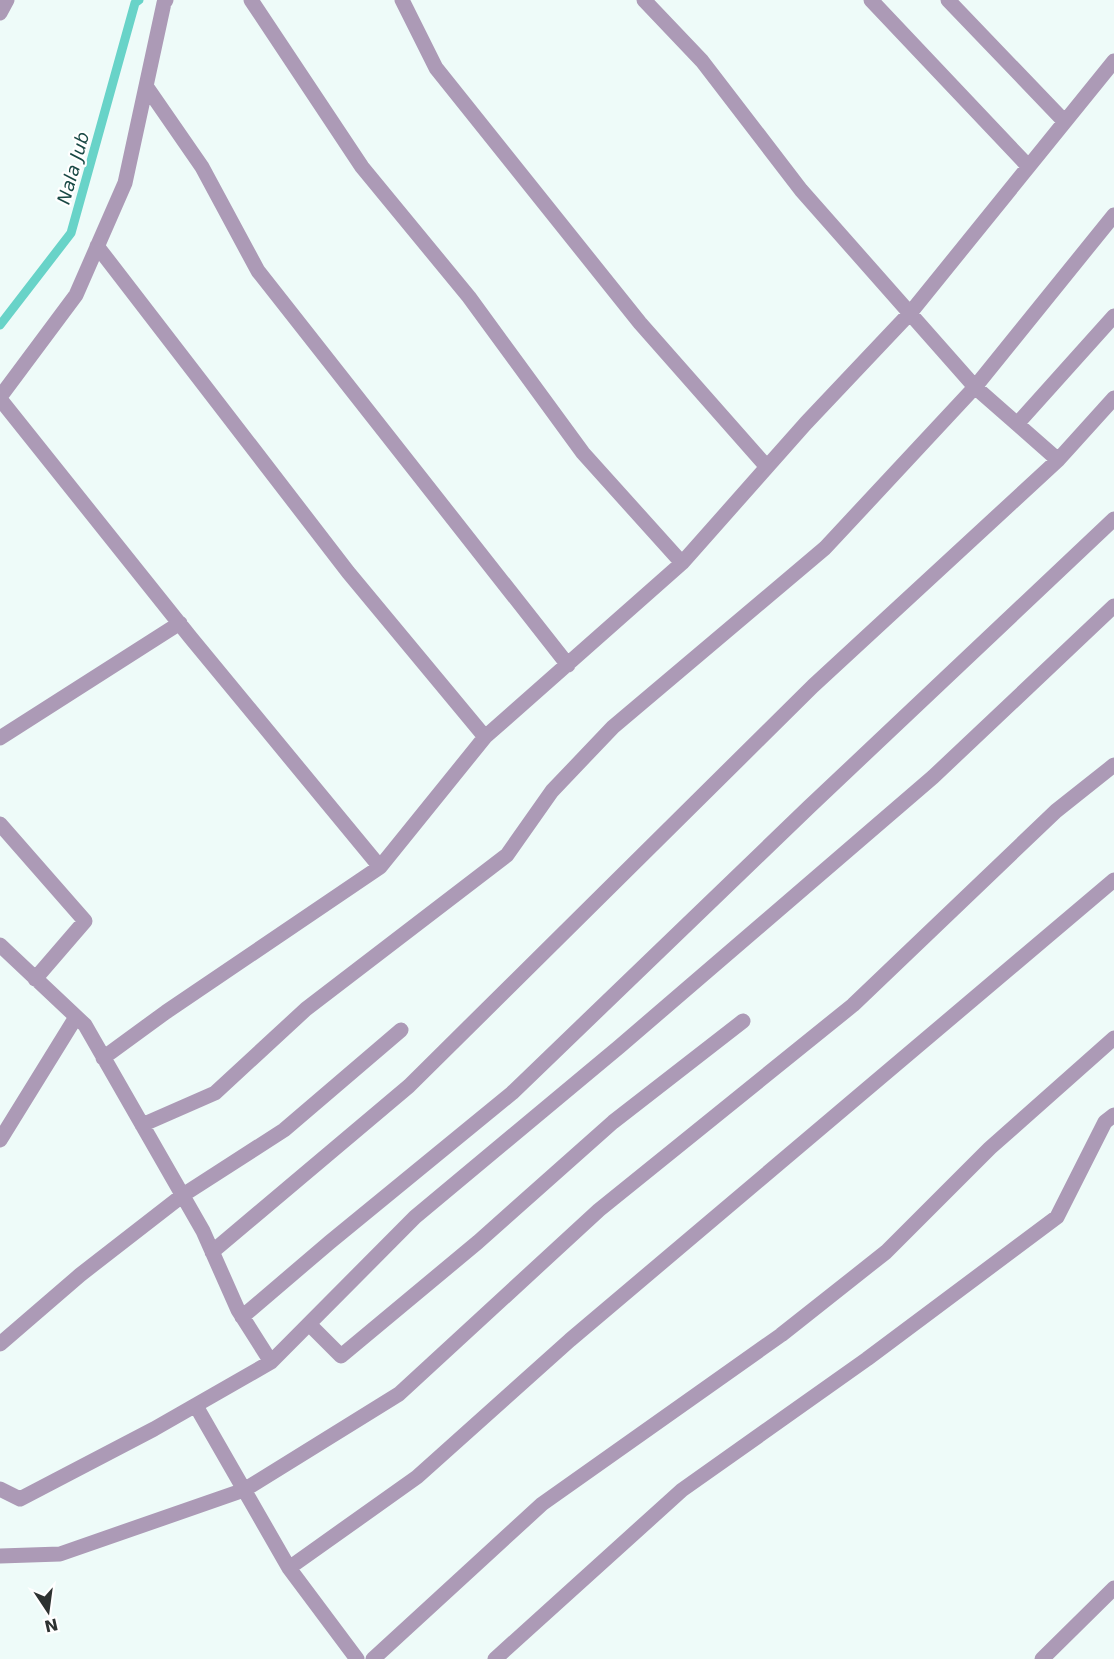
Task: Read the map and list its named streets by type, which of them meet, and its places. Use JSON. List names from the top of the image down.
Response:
{
  "water": ["Nala Jub"],
  "north": "bottom"
}
